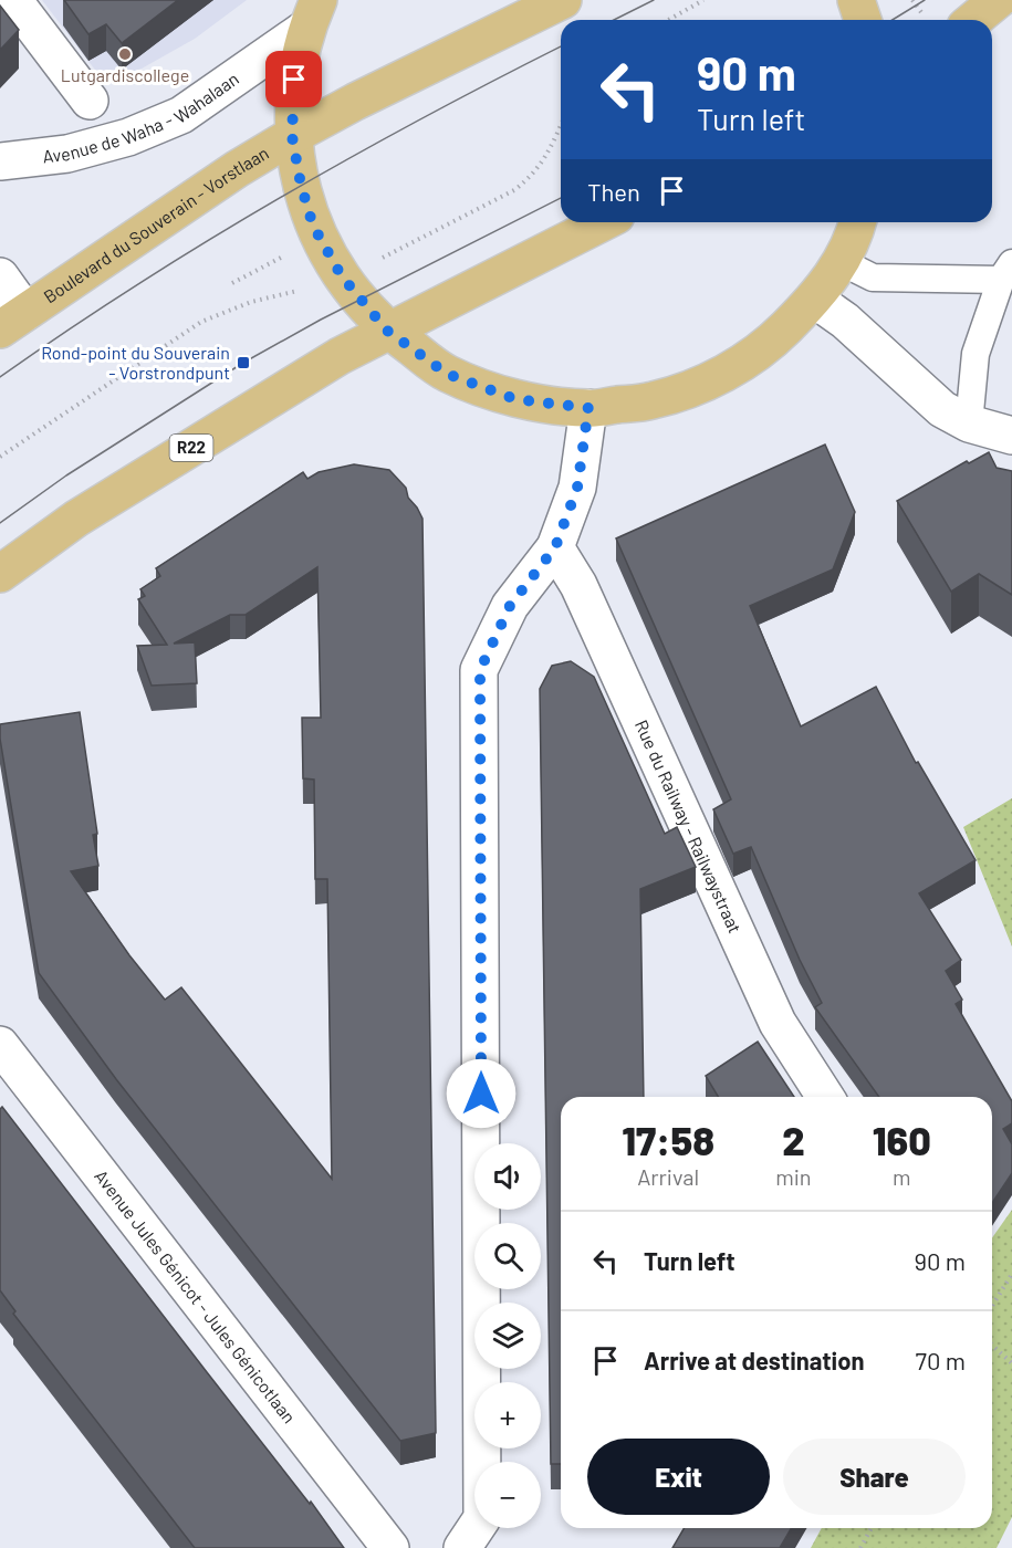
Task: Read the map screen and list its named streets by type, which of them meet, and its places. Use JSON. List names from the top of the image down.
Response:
{
  "streets": {
    "main road": ["Boulevard du Souverain - Vorstlaan", "R22"],
    "street": ["Avenue de Waha - Wahalaan", "Rue du Railway - Railwaystraat", "Avenue Jules Génicot - Jules Génicotlaan"]
  },
  "places": {
    "other": ["Lutgardiscollege"],
    "transit": ["Rond-point du Souverain - Vorstrondpunt"]
  },
  "page": {
    "turn": ["90 m", "Turn left"],
    "then": "Then",
    "eta": [
      "17:58",
      "Arrival",
      "2",
      "min",
      "160",
      "m"
    ],
    "map_buttons": ["+", "−"],
    "list": [
      {
        "name": "Turn left",
        "value": "90 m"
      },
      {
        "name": "Arrive at destination",
        "value": "70 m"
      }
    ],
    "buttons": ["Exit", "Share"]
  }
}
